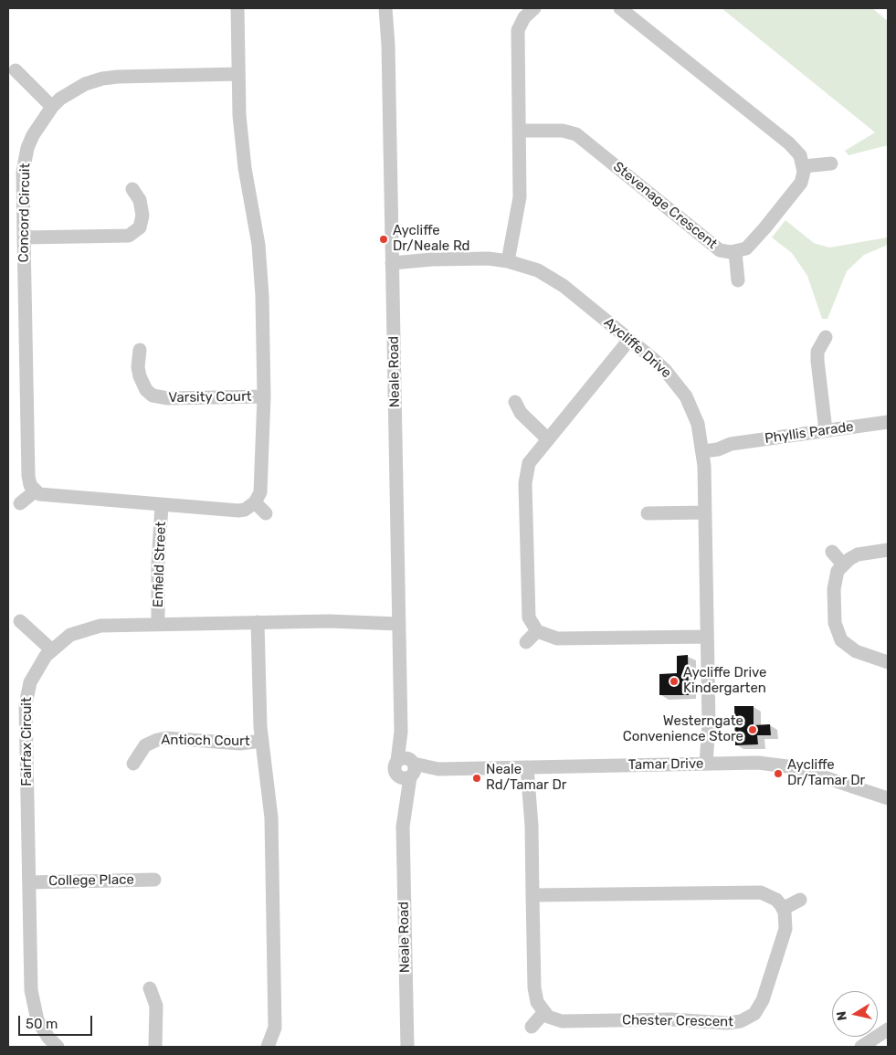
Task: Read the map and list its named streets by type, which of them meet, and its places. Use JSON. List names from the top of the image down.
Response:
{
  "streets": {
    "street": [
      "Stevenage Crescent",
      "Concord Circuit",
      "Aycliffe Drive",
      "Neale Road",
      "Varsity Court",
      "Phyllis Parade",
      "Enfield Street",
      "Antioch Court",
      "Fairfax Circuit",
      "Tamar Drive",
      "College Place",
      "Chester Crescent"
    ]
  },
  "crossings": [
    ["Aycliffe Drive", "Neale Road"],
    ["Aycliffe Drive", "Phyllis Parade"],
    ["Aycliffe Drive", "Tamar Drive"],
    ["Neale Road", "Fairfax Circuit"],
    ["Neale Road", "Tamar Drive"],
    ["Enfield Street", "Fairfax Circuit"],
    ["Fairfax Circuit", "College Place"]
  ],
  "places": [
    "Aycliffe Dr/Neale Rd",
    "Aycliffe Drive Kindergarten",
    "Westerngate Convenience Store",
    "Aycliffe Dr/Tamar Dr",
    "Neale Rd/Tamar Dr"
  ],
  "scale_bar": "50 m",
  "north": "left"
}
